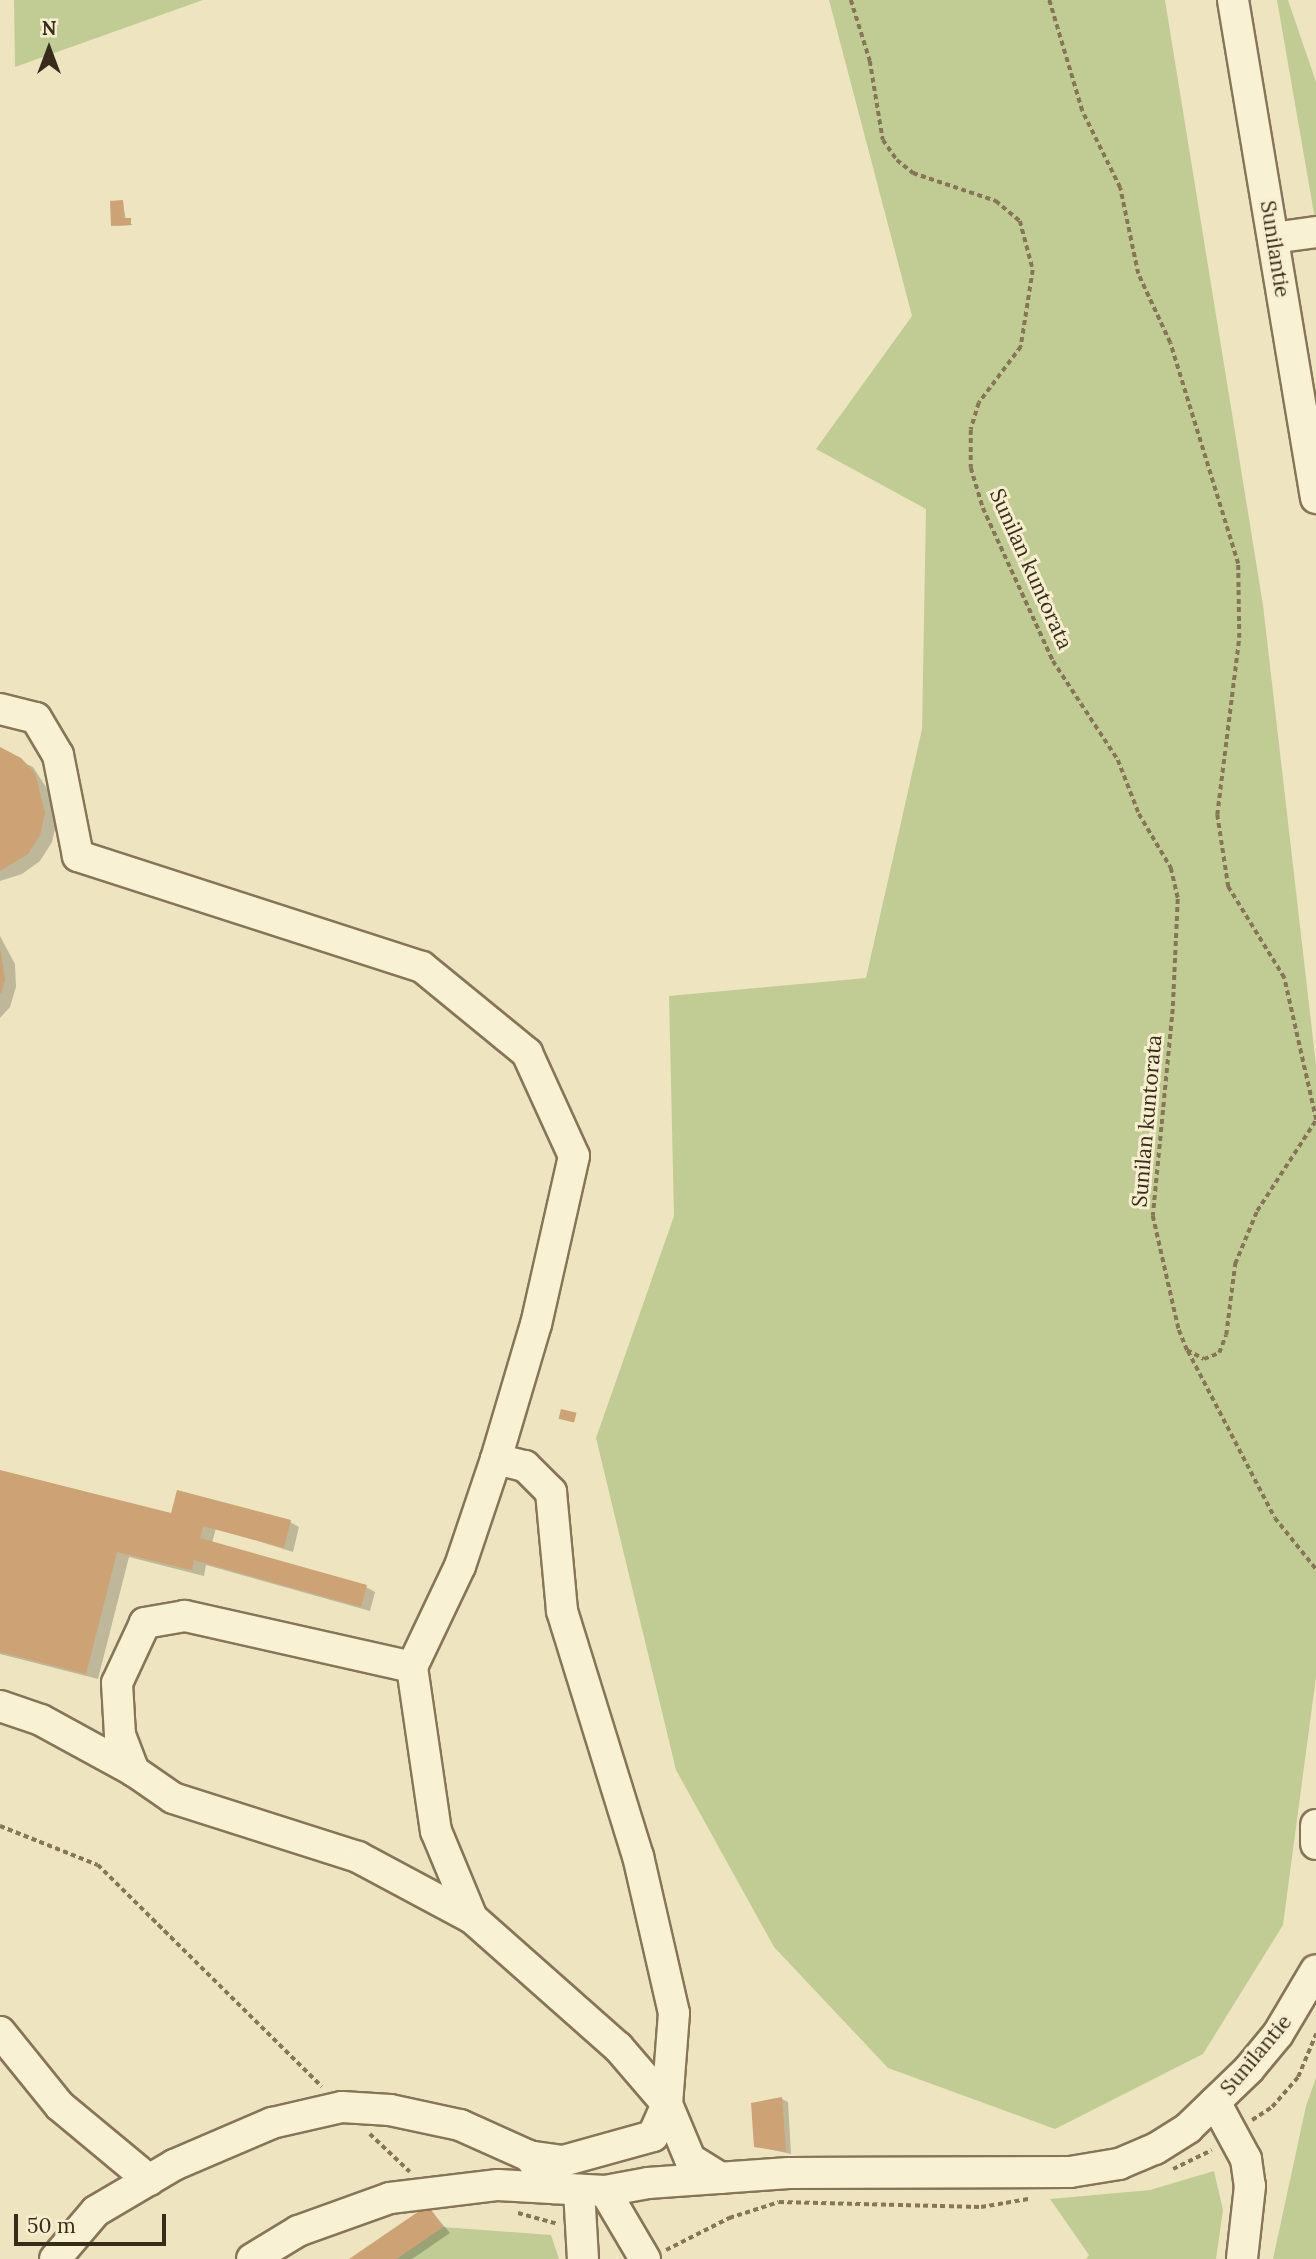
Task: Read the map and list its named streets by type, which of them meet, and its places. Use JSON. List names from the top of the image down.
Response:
{
  "streets": {
    "street": ["Sunilantie"],
    "path": ["Sunilan kuntorata"]
  },
  "scale_bar": "50 m",
  "north": "top"
}
